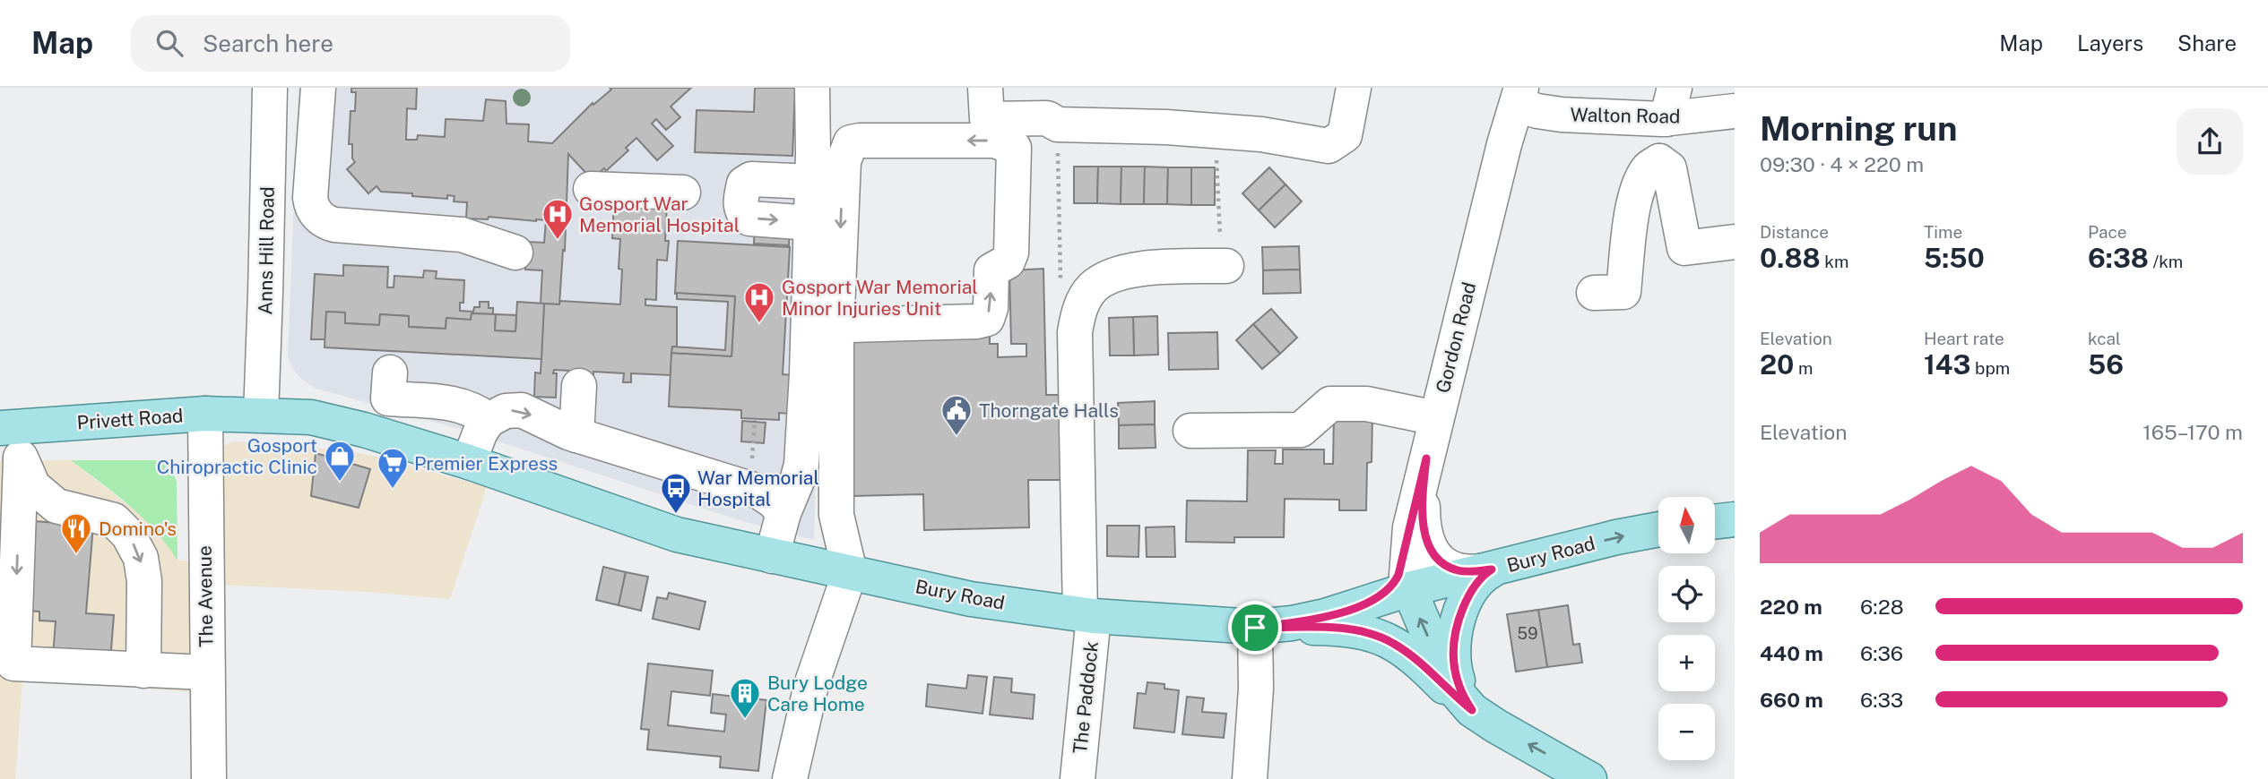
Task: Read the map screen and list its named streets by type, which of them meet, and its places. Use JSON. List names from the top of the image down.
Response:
{
  "streets": {
    "main road": ["Privett Road", "Bury Road"],
    "street": [
      "Walton Road",
      "Anns Hill Road",
      "Gordon Road",
      "The Avenue",
      "The Paddock"
    ]
  },
  "crossings": [
    ["Walton Road", "Gordon Road"],
    ["Anns Hill Road", "Privett Road"],
    ["Anns Hill Road", "Bury Road"],
    ["Gordon Road", "Bury Road"],
    ["Privett Road", "Bury Road"],
    ["Privett Road", "The Avenue"],
    ["Bury Road", "The Paddock"]
  ],
  "places": {
    "hospital": ["Gosport War Memorial Hospital", "Gosport War Memorial Minor Injuries Unit"],
    "public building": ["Thorngate Halls"],
    "shop": ["Gosport Chiropractic Clinic"],
    "supermarket": ["Premier Express"],
    "bus stop": ["War Memorial Hospital"],
    "restaurant": ["Domino's"],
    "building": ["Bury Lodge Care Home"]
  },
  "house_numbers": ["59"],
  "north": "top",
  "page": {
    "header": "Map",
    "search": "Search here",
    "nav": ["Map", "Layers", "Share"],
    "heading": ["Morning run", "09:30 · 4 × 220 m"],
    "stats": [
      ["Distance", "0.88 km"],
      ["Time", "5:50"],
      ["Pace", "6:38 /km"],
      ["Elevation", "20 m"],
      ["Heart rate", "143 bpm"],
      ["kcal", "56"]
    ],
    "chart": ["Elevation", "165–170 m"],
    "map_buttons": ["+", "−"],
    "list": [
      {
        "name": "220 m",
        "note": "6:28"
      },
      {
        "name": "440 m",
        "note": "6:36"
      },
      {
        "name": "660 m",
        "note": "6:33"
      }
    ]
  }
}
